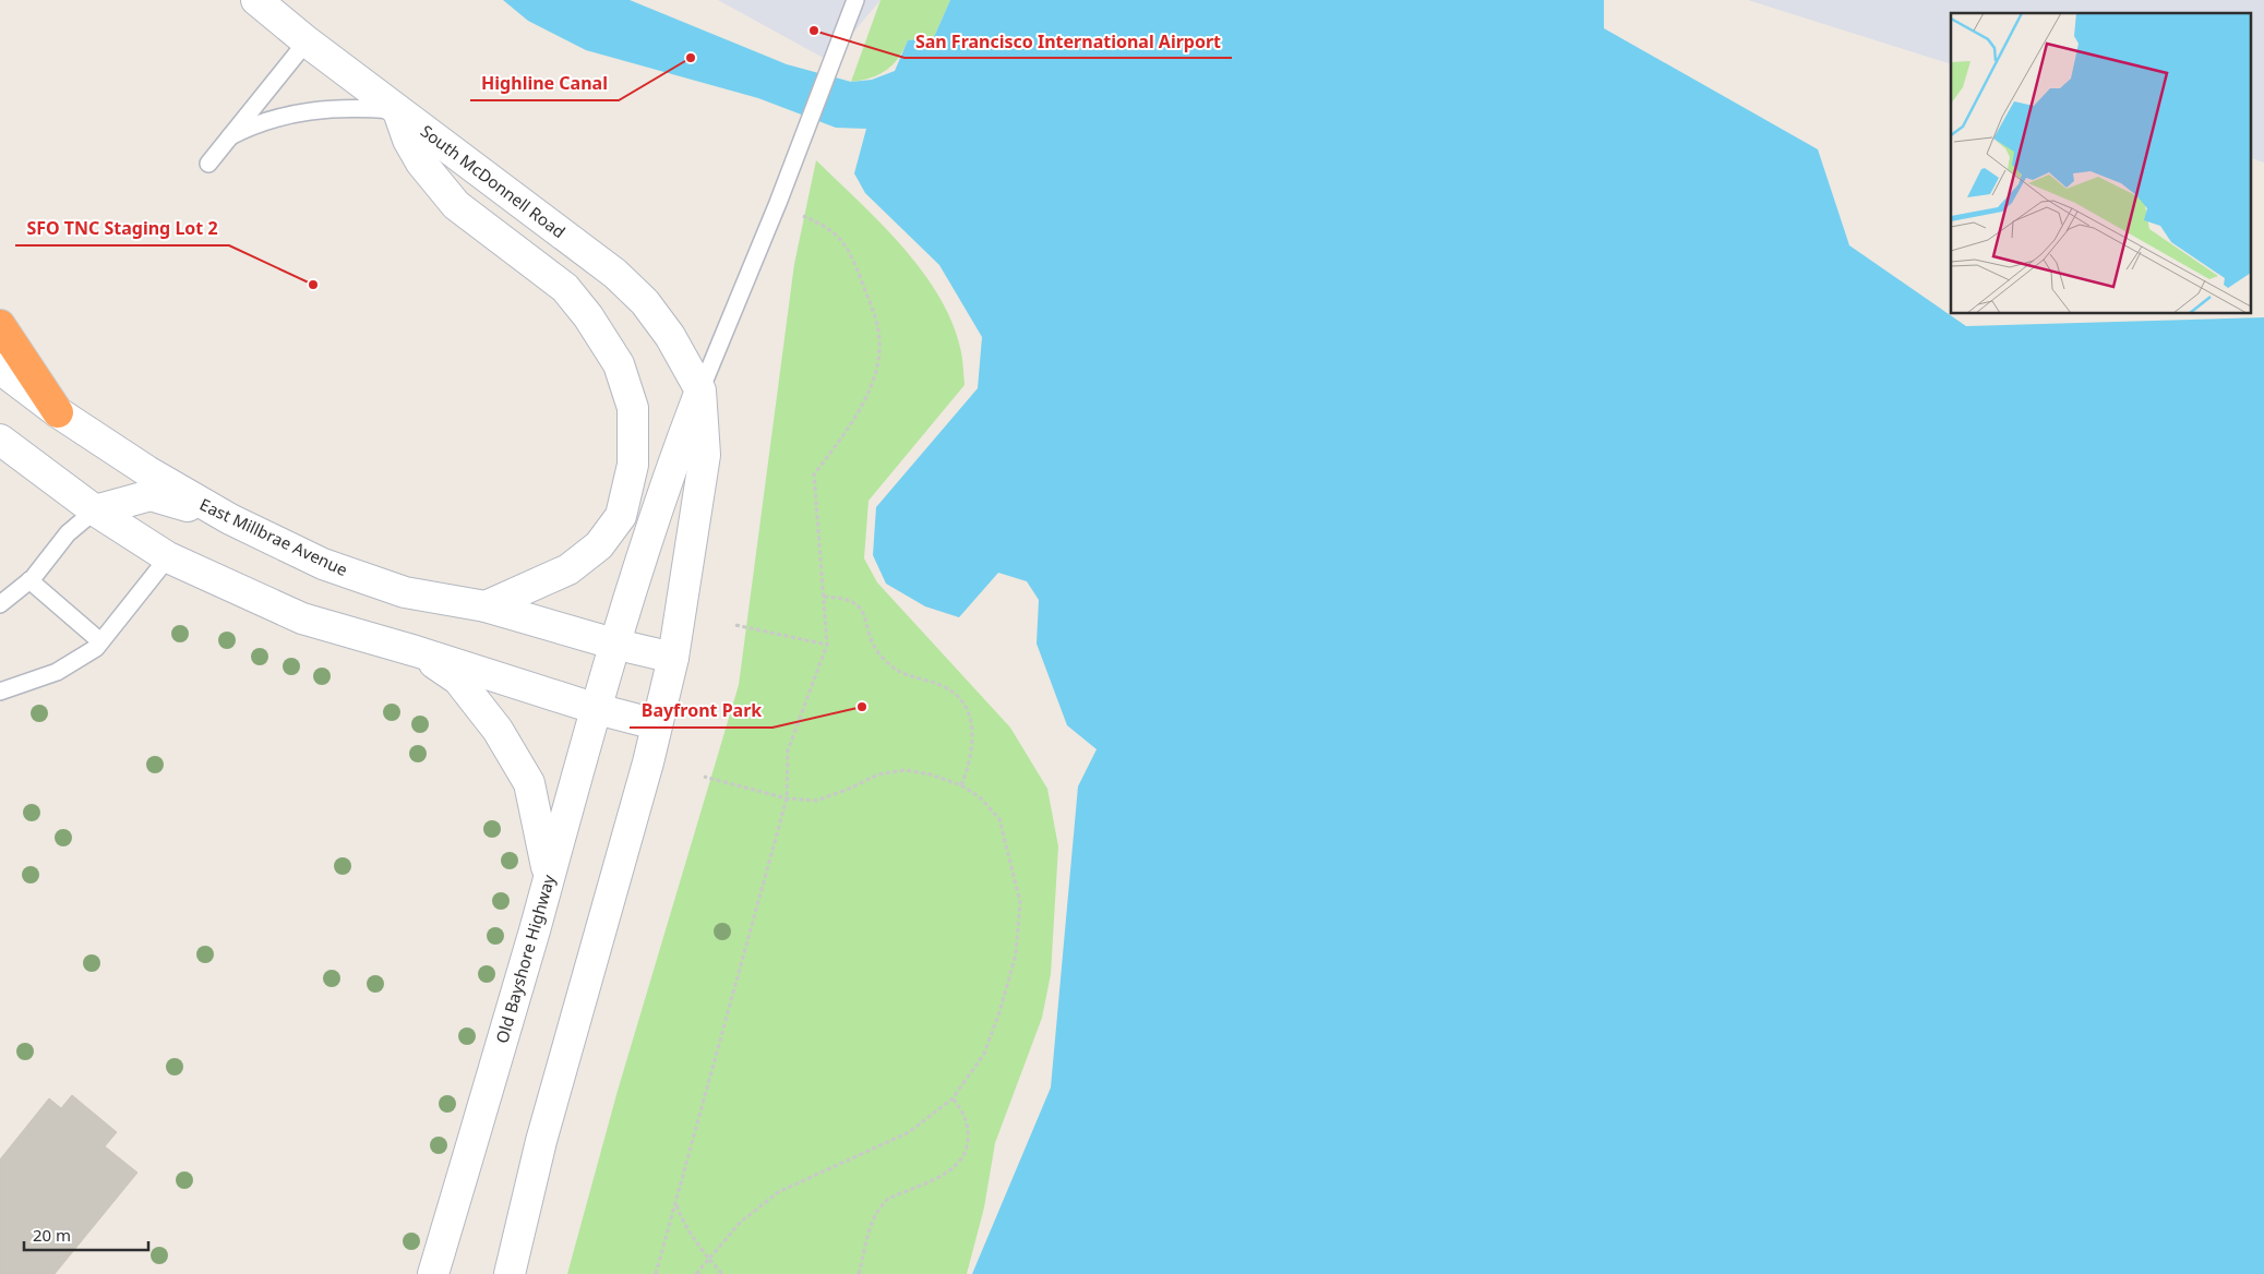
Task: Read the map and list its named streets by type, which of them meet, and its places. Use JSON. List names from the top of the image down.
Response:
{
  "streets": {
    "main road": ["South McDonnell Road", "East Millbrae Avenue", "Old Bayshore Highway"]
  },
  "crossings": [
    ["South McDonnell Road", "East Millbrae Avenue"],
    ["East Millbrae Avenue", "Old Bayshore Highway"]
  ],
  "places": [
    "San Francisco International Airport",
    "Highline Canal",
    "SFO TNC Staging Lot 2",
    "Bayfront Park"
  ],
  "scale_bar": "20 m"
}
